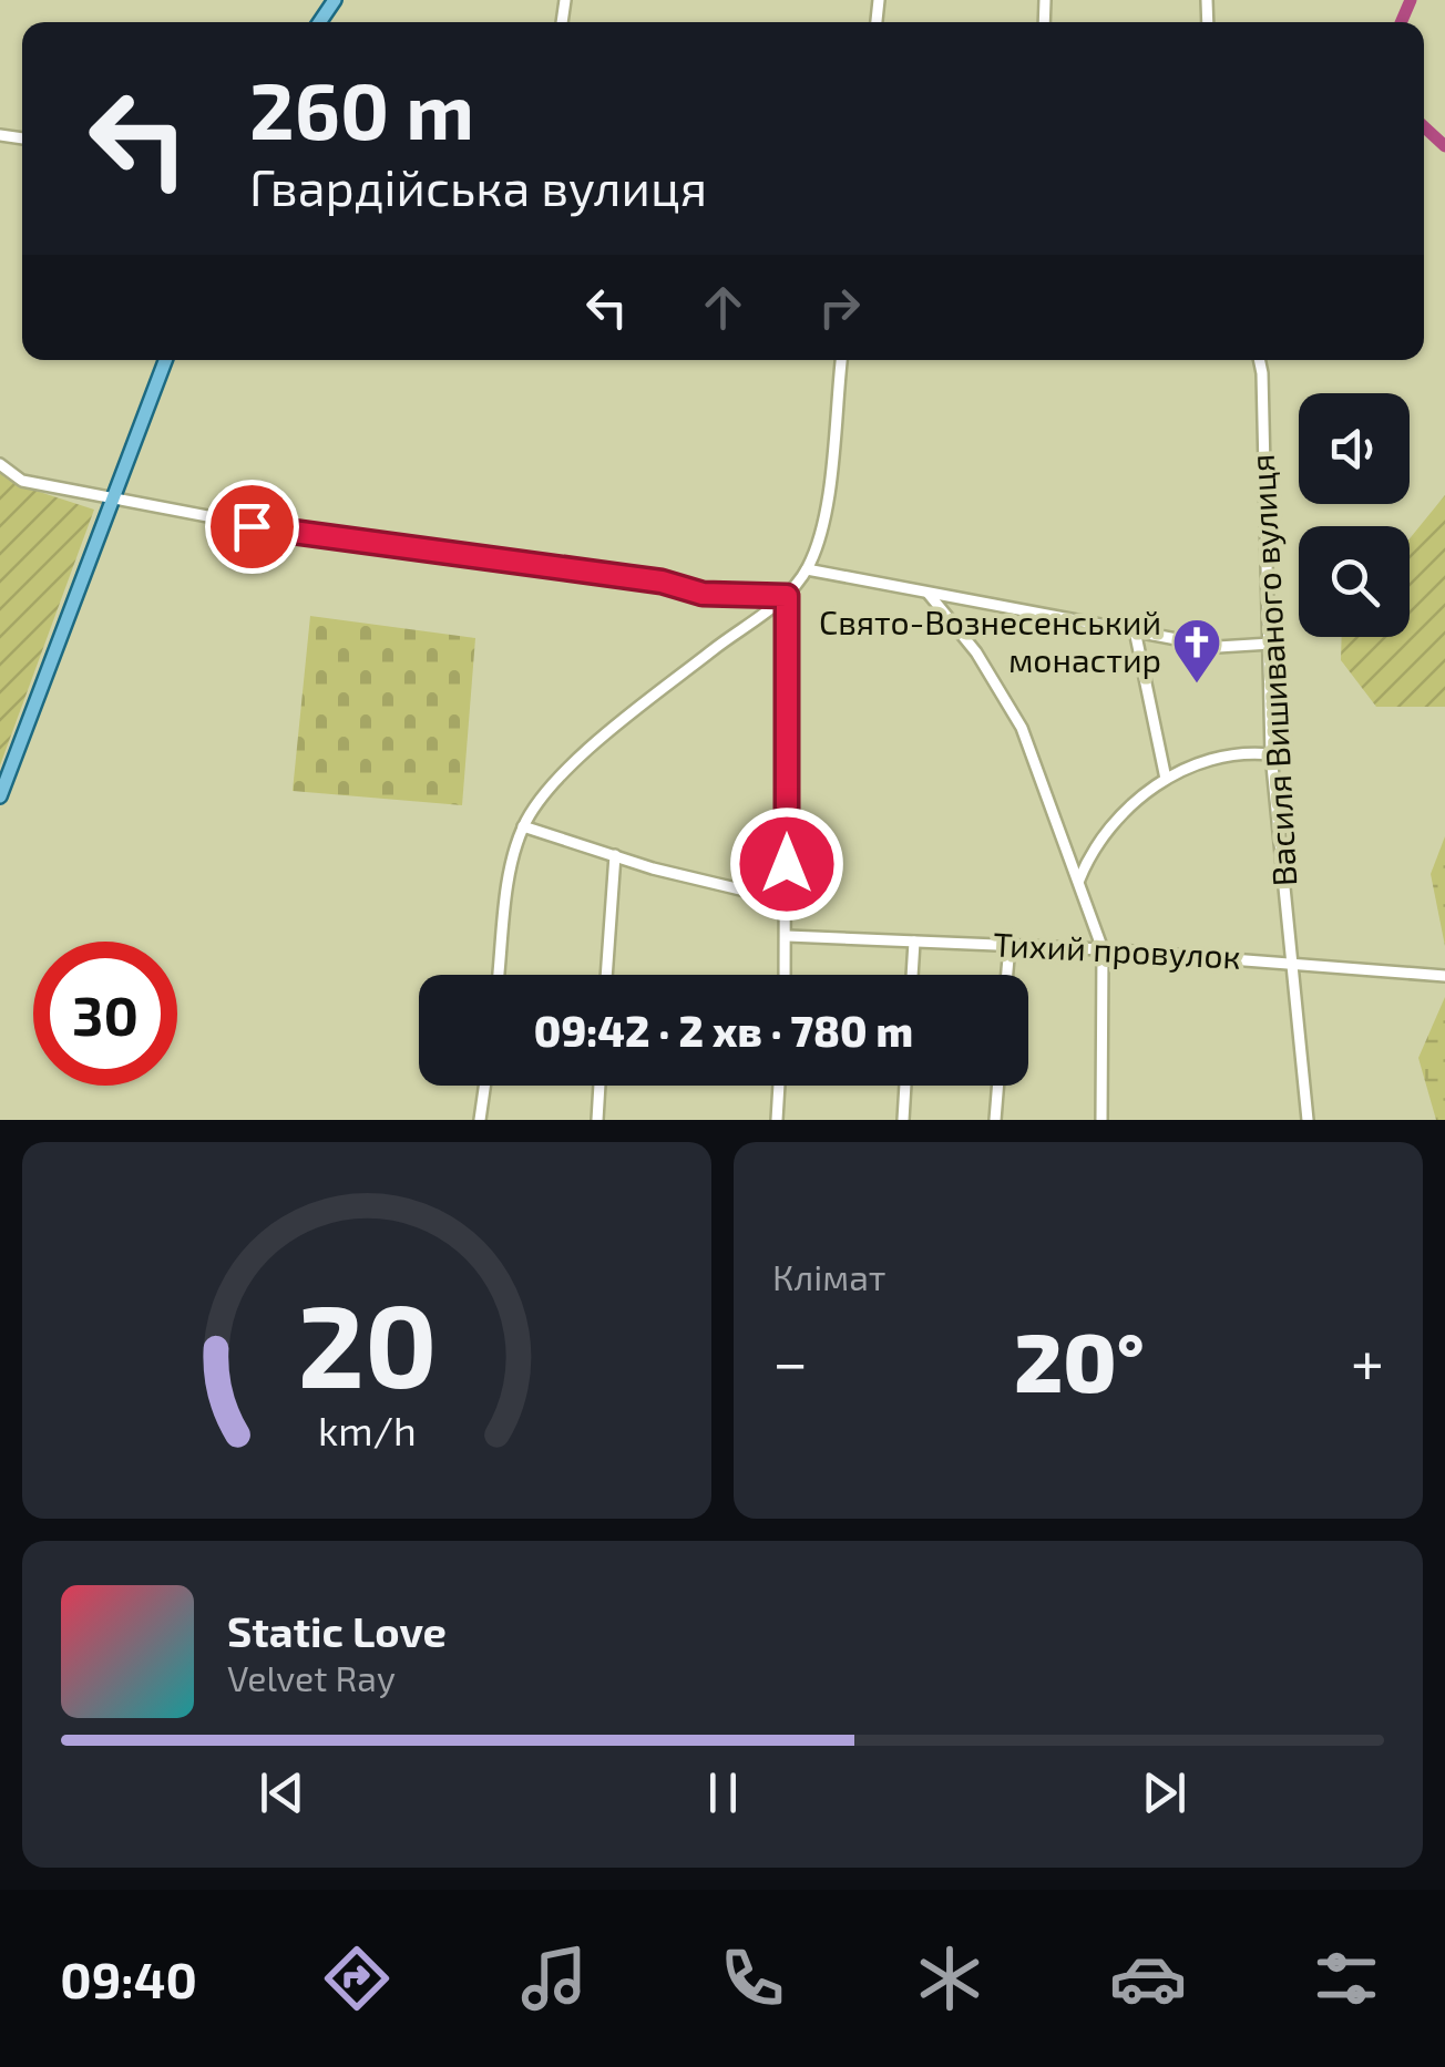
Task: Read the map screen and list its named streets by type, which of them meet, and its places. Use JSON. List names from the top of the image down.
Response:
{
  "streets": {
    "street": ["Василя Вишиваного вулиця", "Тихий провулок"]
  },
  "crossings": [
    ["Василя Вишиваного вулиця", "Тихий провулок"]
  ],
  "places": {
    "church": ["Cвято-Вознесенський монастир"]
  },
  "page": {
    "turn": ["260 m", "Гвардійська вулиця"],
    "limit": "30",
    "trip": "09:42 · 2 хв · 780 m",
    "tile": "Клімат",
    "heat": ["−", "20°", "+"],
    "song": ["Static Love", "Velvet Ray"],
    "tabs": "09:40",
    "gauge": ["20", "km/h"]
  }
}
